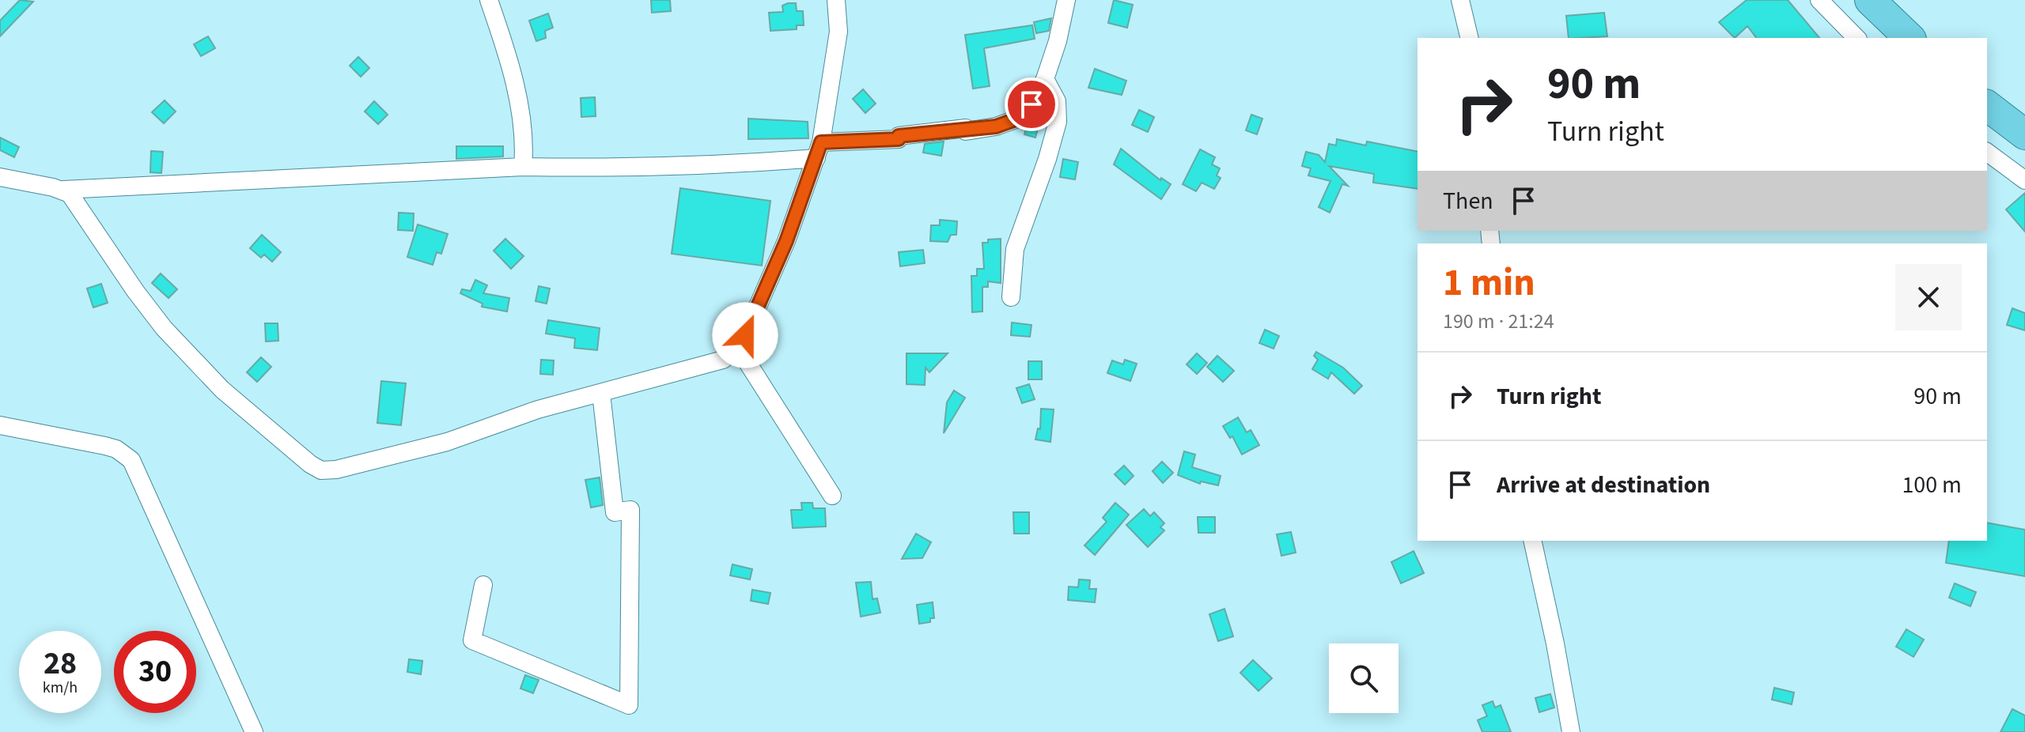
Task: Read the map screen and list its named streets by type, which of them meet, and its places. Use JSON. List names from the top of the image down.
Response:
{
  "page": {
    "turn": ["90 m", "Turn right"],
    "then": "Then",
    "heading": ["1 min", "190 m · 21:24"],
    "list": [
      {
        "name": "Turn right",
        "value": "90 m"
      },
      {
        "name": "Arrive at destination",
        "value": "100 m"
      }
    ],
    "speed": "28 km/h",
    "limit": "30"
  }
}
